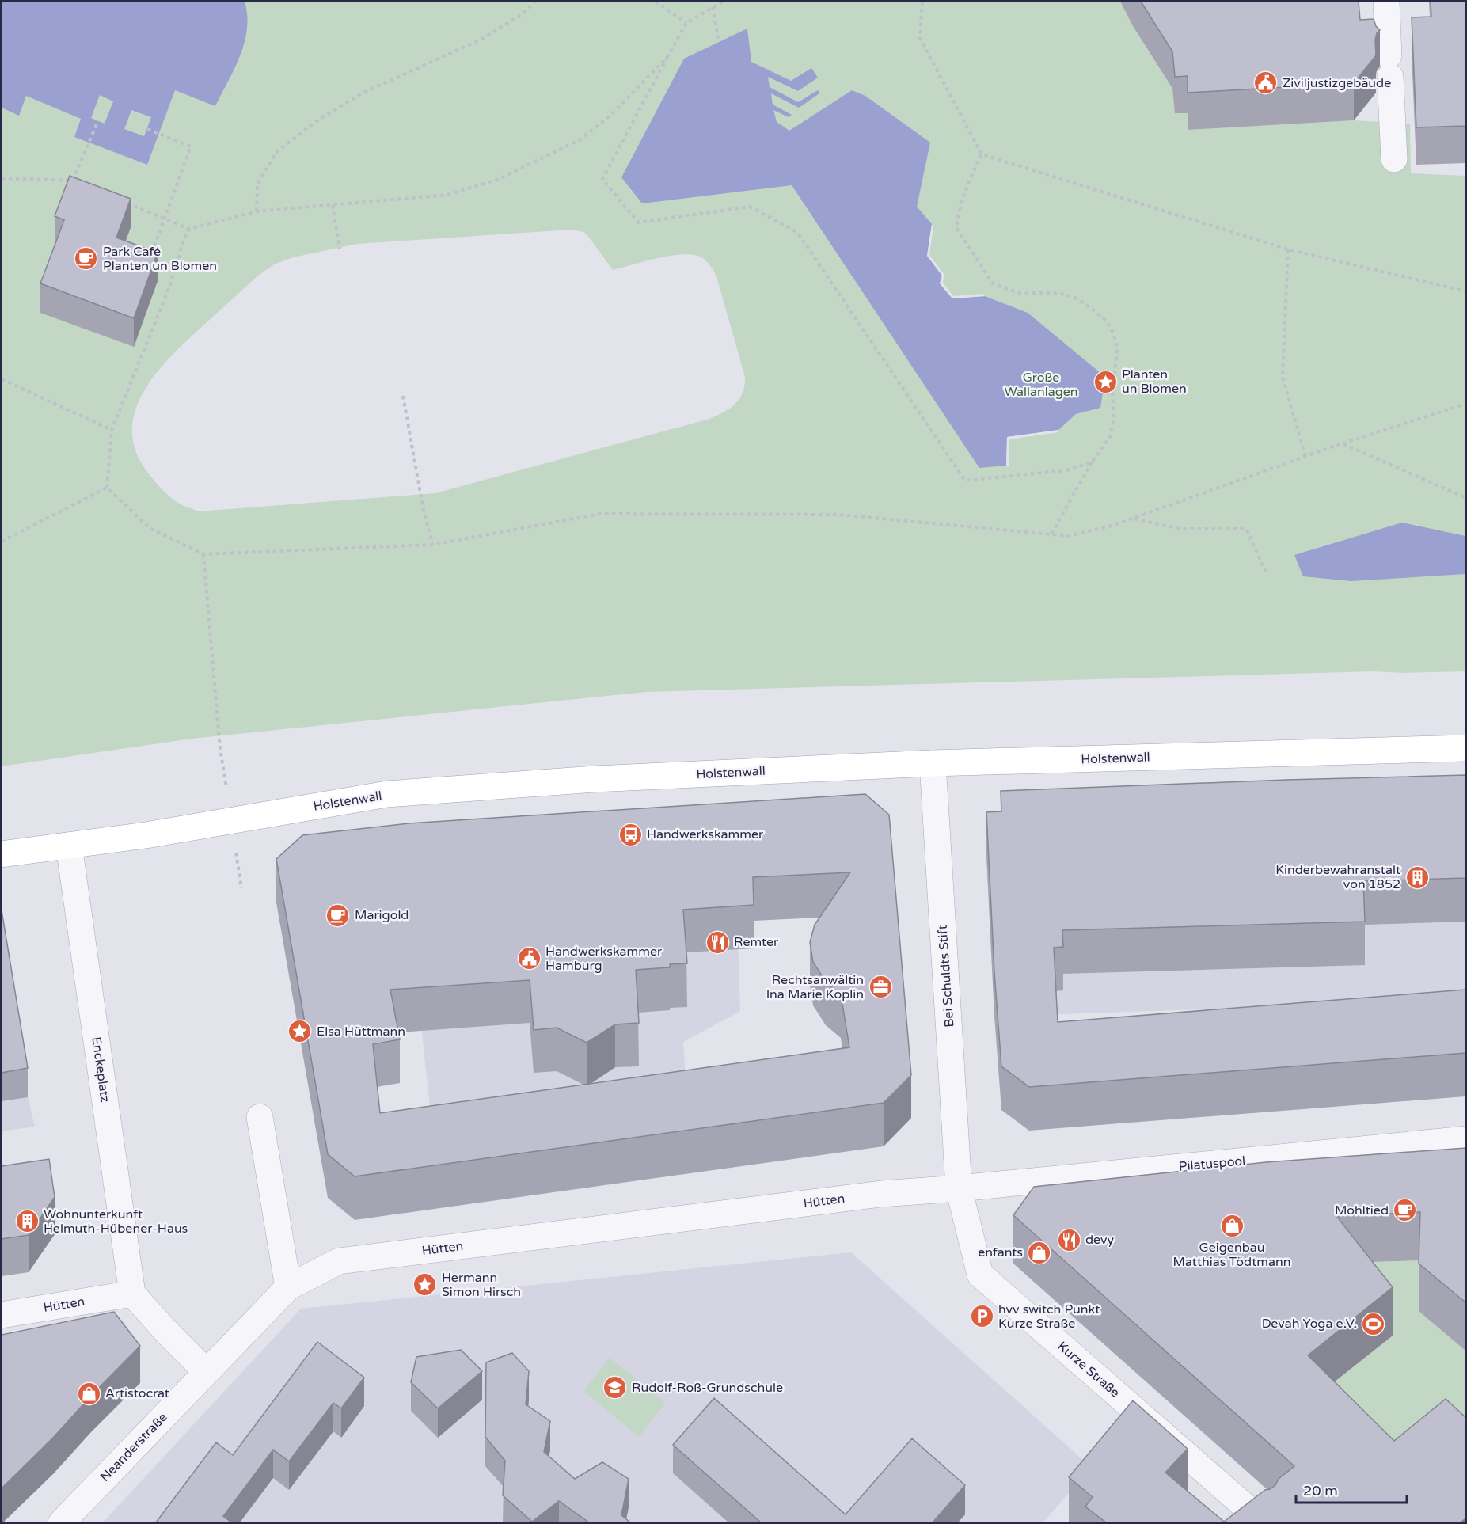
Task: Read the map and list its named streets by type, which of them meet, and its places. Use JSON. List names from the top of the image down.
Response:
{
  "streets": {
    "main road": ["Holstenwall"],
    "street": [
      "Bei Schuldts Stift",
      "Enckeplatz",
      "Pilatuspool",
      "Hütten",
      "Kurze Straße",
      "Neanderstraße"
    ]
  },
  "crossings": [
    ["Holstenwall", "Bei Schuldts Stift"],
    ["Holstenwall", "Enckeplatz"],
    ["Bei Schuldts Stift", "Pilatuspool"],
    ["Bei Schuldts Stift", "Hütten"],
    ["Bei Schuldts Stift", "Kurze Straße"],
    ["Enckeplatz", "Hütten"],
    ["Pilatuspool", "Hütten"],
    ["Pilatuspool", "Kurze Straße"],
    ["Hütten", "Kurze Straße"],
    ["Hütten", "Neanderstraße"]
  ],
  "parks": ["Große Wallanlagen"],
  "places": {
    "public building": ["Ziviljustizgebäude", "Handwerkskammer Hamburg"],
    "cafe": ["Park Café Planten un Blomen", "Marigold", "Mohltied"],
    "place": ["Planten un Blomen", "Elsa Hüttmann", "Hermann Simon Hirsch"],
    "bus stop": ["Handwerkskammer"],
    "building": ["Kinderbewahranstalt von 1852", "Wohnunterkunft Helmuth-Hübener-Haus"],
    "restaurant": ["Remter", "devy"],
    "office": ["Rechtsanwältin Ina Marie Koplin"],
    "shop": ["Geigenbau Matthias Tödtmann", "enfants", "Artistocrat"],
    "parking": ["hvv switch Punkt Kurze Straße"],
    "sports": ["Devah Yoga e.V."],
    "school or university": ["Rudolf-Roß-Grundschule"]
  },
  "scale_bar": "20 m"
}
